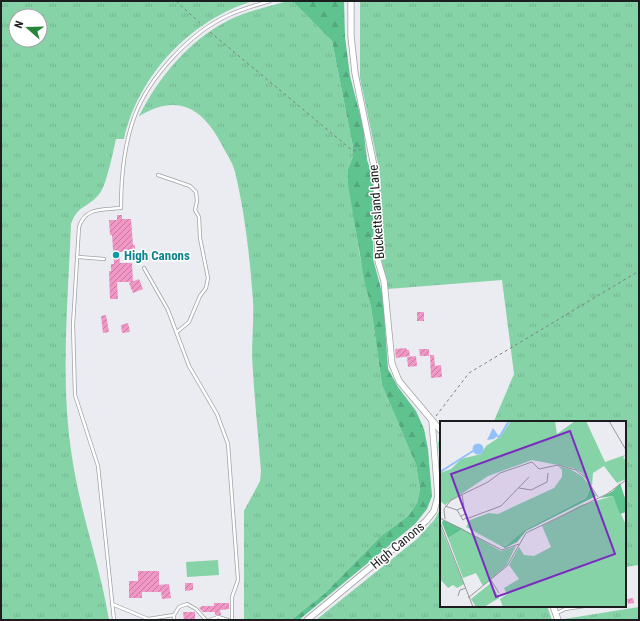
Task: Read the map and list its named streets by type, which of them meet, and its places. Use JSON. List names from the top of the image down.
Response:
{
  "streets": {
    "street": ["Buckettsland Lane", "High Canons"]
  },
  "crossings": [
    ["Buckettsland Lane", "High Canons"]
  ],
  "places": ["High Canons"],
  "north": "left"
}
